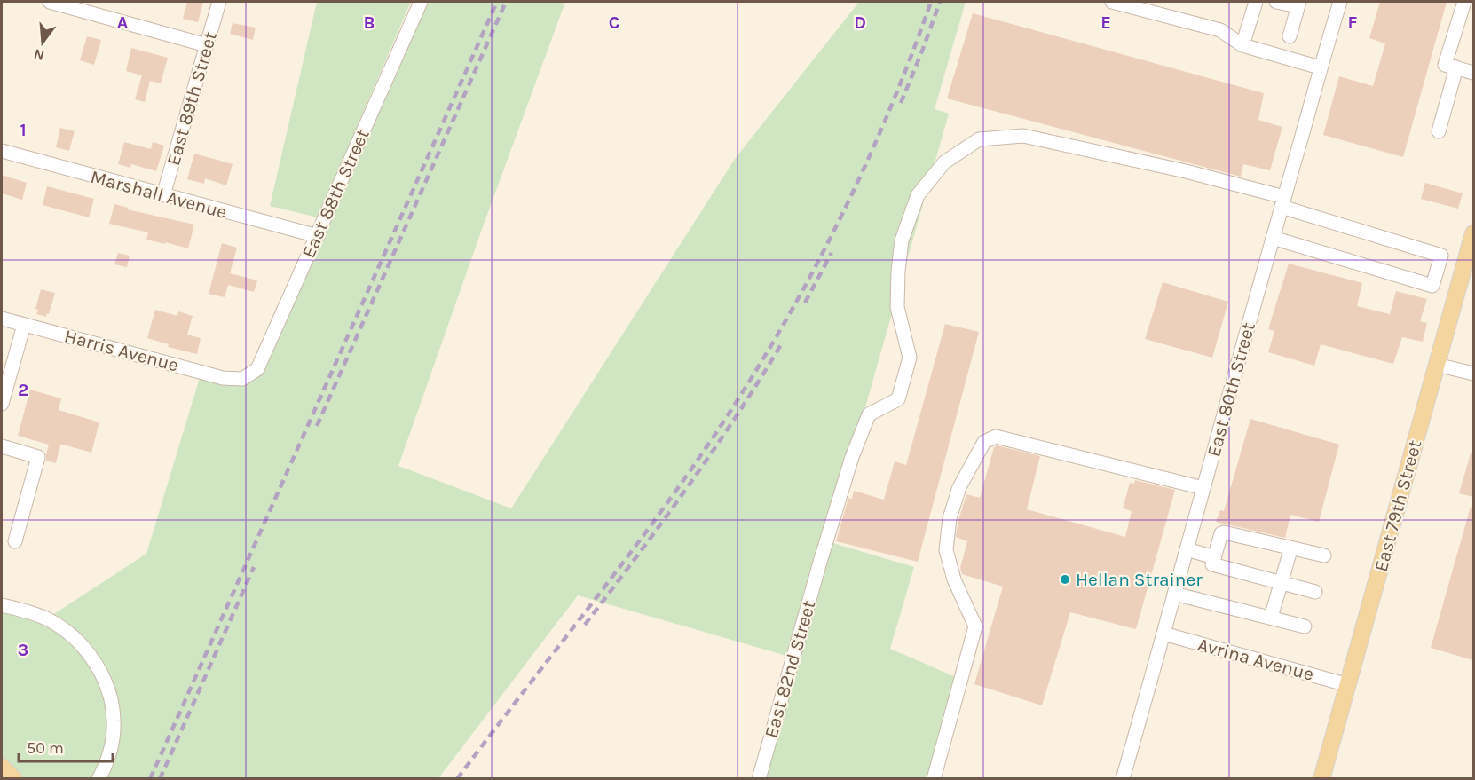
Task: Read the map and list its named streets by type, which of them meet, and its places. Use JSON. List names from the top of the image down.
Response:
{
  "streets": {
    "main road": ["East 79th Street"],
    "street": [
      "East 89th Street",
      "East 88th Street",
      "Marshall Avenue",
      "Harris Avenue",
      "East 80th Street",
      "Avrina Avenue",
      "East 82nd Street"
    ]
  },
  "crossings": [
    ["East 89th Street", "Marshall Avenue"],
    ["East 88th Street", "Marshall Avenue"],
    ["East 88th Street", "Harris Avenue"],
    ["East 80th Street", "Avrina Avenue"],
    ["East 80th Street", "East 82nd Street"],
    ["East 79th Street", "Avrina Avenue"]
  ],
  "places": ["Hellan Strainer"],
  "scale_bar": "50 m",
  "north": "bottom",
  "grid": {
    "columns": [
      "A",
      "B",
      "C",
      "D",
      "E",
      "F"
    ],
    "rows": ["1", "2", "3"]
  }
}
